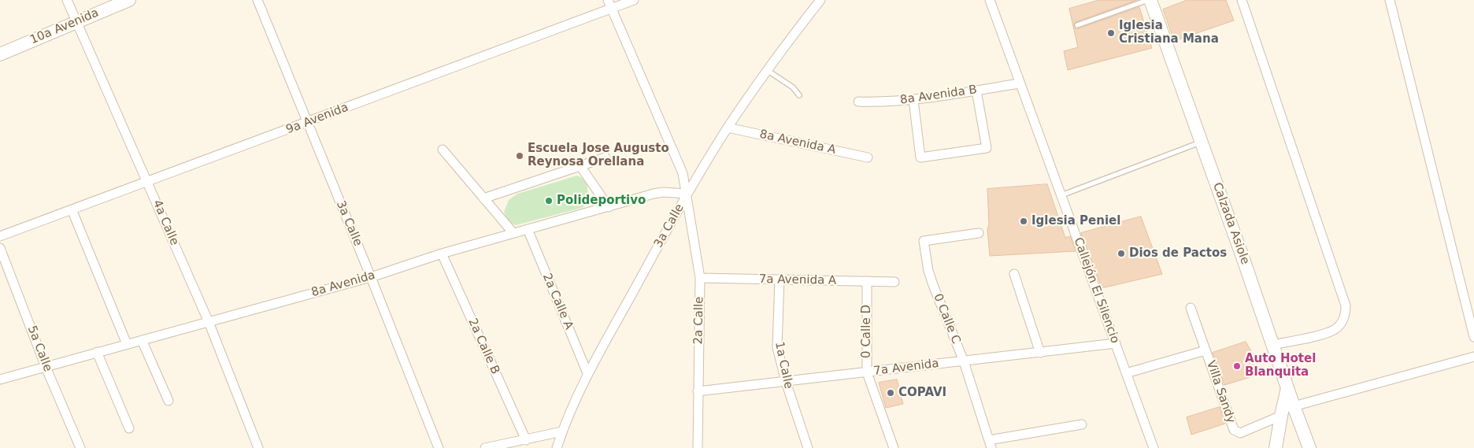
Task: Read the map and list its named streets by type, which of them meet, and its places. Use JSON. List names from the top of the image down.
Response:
{
  "streets": {
    "main road": ["10a Avenida", "Calzada Asiole"],
    "street": [
      "8a Avenida B",
      "9a Avenida",
      "8a Avenida A",
      "4a Calle",
      "3a Calle",
      "7a Avenida A",
      "8a Avenida",
      "Callejón El Silencio",
      "2a Calle A",
      "0 Calle C",
      "2a Calle",
      "0 Calle D",
      "2a Calle B",
      "5a Calle",
      "1a Calle",
      "7a Avenida",
      "Villa Sandy"
    ]
  },
  "crossings": [
    ["10a Avenida", "4a Calle"],
    ["8a Avenida B", "Callejón El Silencio"],
    ["9a Avenida", "4a Calle"],
    ["9a Avenida", "3a Calle"],
    ["9a Avenida", "2a Calle"],
    ["4a Calle", "8a Avenida"],
    ["3a Calle", "8a Avenida"],
    ["3a Calle", "2a Calle A"],
    ["3a Calle", "2a Calle"],
    ["7a Avenida A", "2a Calle"],
    ["7a Avenida A", "0 Calle D"],
    ["7a Avenida A", "1a Calle"],
    ["8a Avenida", "2a Calle A"],
    ["8a Avenida", "2a Calle"],
    ["8a Avenida", "2a Calle B"],
    ["8a Avenida", "5a Calle"],
    ["Callejón El Silencio", "7a Avenida"],
    ["Callejón El Silencio", "Villa Sandy"],
    ["0 Calle C", "7a Avenida"],
    ["2a Calle", "7a Avenida"],
    ["0 Calle D", "7a Avenida"],
    ["1a Calle", "7a Avenida"]
  ],
  "places": [
    "Iglesia Cristiana Mana",
    "Escuela Jose Augusto Reynosa Orellana",
    "Polideportivo",
    "Iglesia Peniel",
    "Dios de Pactos",
    "Auto Hotel Blanquita",
    "COPAVI"
  ]
}
